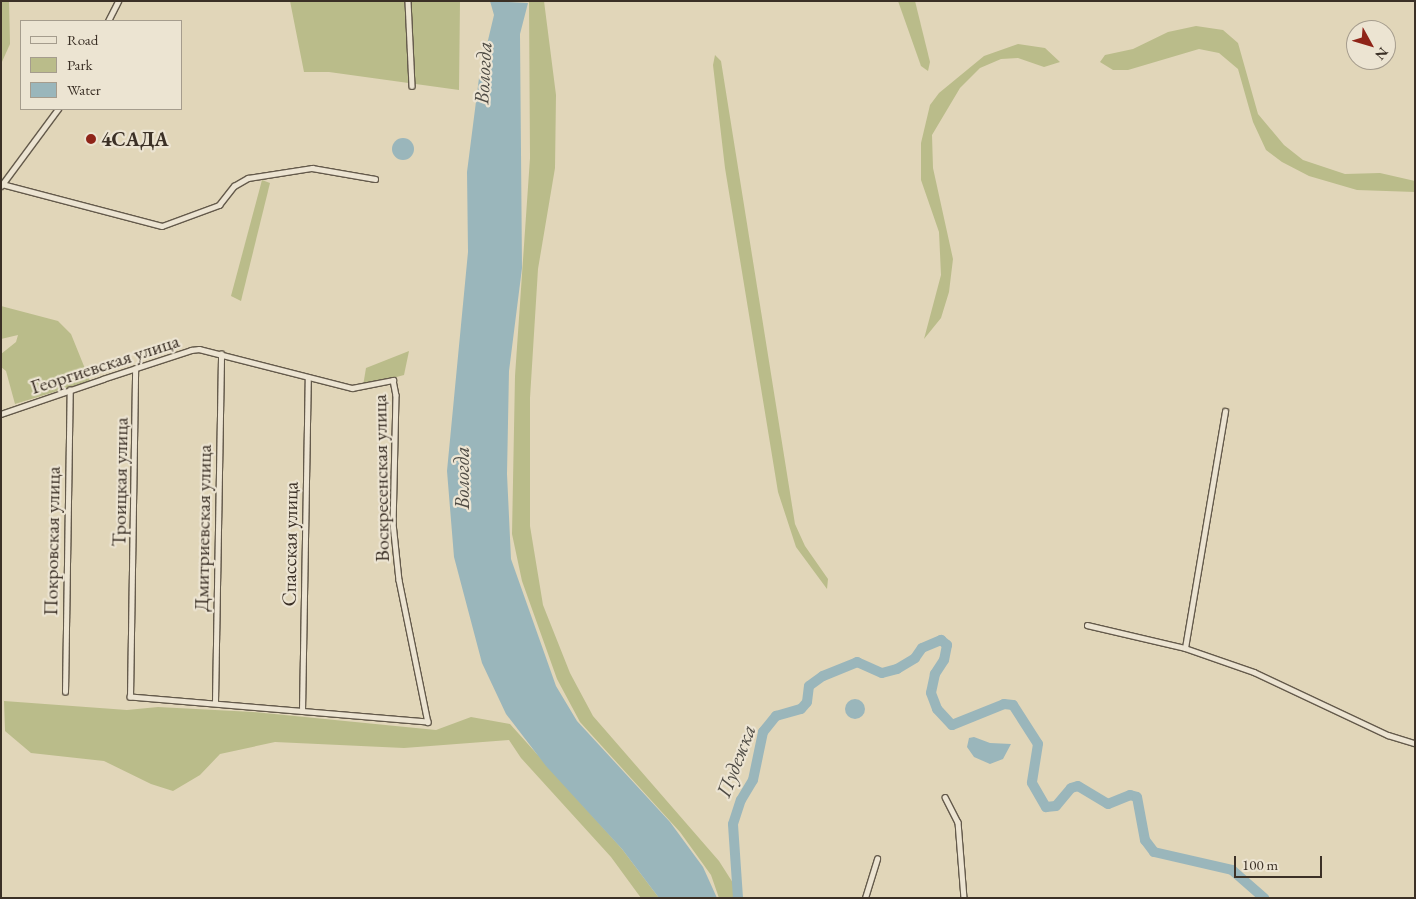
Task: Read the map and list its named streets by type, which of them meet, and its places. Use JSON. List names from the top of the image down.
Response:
{
  "streets": {
    "street": [
      "Георгиевская улица",
      "Воскресенская улица",
      "Троицкая улица",
      "Дмитриевская улица",
      "Покровская улица",
      "Спасская улица"
    ]
  },
  "crossings": [
    ["Георгиевская улица", "Воскресенская улица"],
    ["Георгиевская улица", "Троицкая улица"],
    ["Георгиевская улица", "Дмитриевская улица"],
    ["Георгиевская улица", "Покровская улица"],
    ["Георгиевская улица", "Спасская улица"],
    ["Воскресенская улица", "Спасская улица"],
    ["Троицкая улица", "Дмитриевская улица"]
  ],
  "water": ["Вологда", "Пудежка"],
  "places": ["4САДА"],
  "legend": ["Road", "Park", "Water"],
  "scale_bar": "100 m",
  "north": "bottom right"
}
